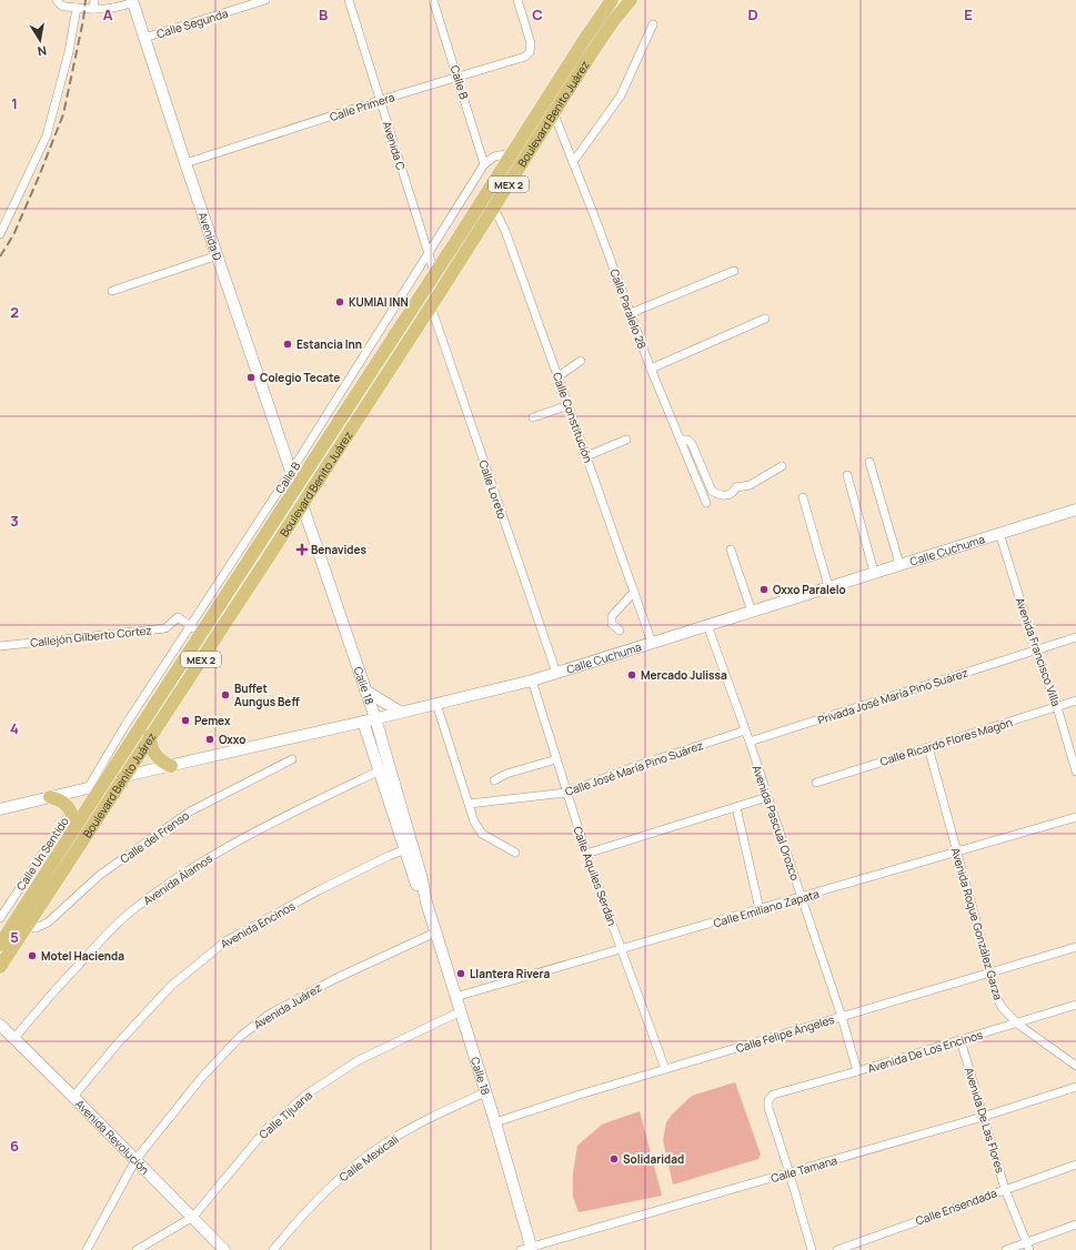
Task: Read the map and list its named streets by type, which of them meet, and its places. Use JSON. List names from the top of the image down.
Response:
{
  "streets": {
    "main road": ["Boulevard Benito Juárez", "MEX 2"],
    "street": [
      "Calle Segunda",
      "Calle B",
      "Calle Primera",
      "Avenida C",
      "Avenida D",
      "Calle Paralelo 28",
      "Calle Constitución",
      "Calle Loreto",
      "Calle Cuchuma",
      "Callejón Gilberto Cortez",
      "Avenida Francisco Villa",
      "Calle 18",
      "Privada José María Pino Suárez",
      "Calle Ricardo Flores Magón",
      "Calle José María Pino Suárez",
      "Avenida Pascual Orozco",
      "Calle del Frenso",
      "Calle Un Sentido",
      "Calle Aquiles Serdán",
      "Avenida Álamos",
      "Calle Emiliano Zapata",
      "Avenida Roque González Garza",
      "Avenida Encinos",
      "Avenida Juárez",
      "Calle Felipe Ángeles",
      "Avenida De Los Encinos",
      "Calle Tijuana",
      "Avenida De Las Flores",
      "Avenida Revolución",
      "Calle Mexicali",
      "Calle Tamana",
      "Calle Ensendada"
    ]
  },
  "crossings": [
    ["Calle Segunda", "Avenida D"],
    ["Calle B", "Calle Primera"],
    ["Calle B", "Boulevard Benito Juárez"],
    ["Calle B", "Avenida C"],
    ["Calle B", "Avenida D"],
    ["Calle B", "Calle Cuchuma"],
    ["Calle B", "Callejón Gilberto Cortez"],
    ["Calle B", "Calle 18"],
    ["Calle Primera", "Avenida C"],
    ["Calle Primera", "Avenida D"],
    ["Boulevard Benito Juárez", "Avenida C"],
    ["Boulevard Benito Juárez", "Calle Paralelo 28"],
    ["Boulevard Benito Juárez", "Calle Constitución"],
    ["Boulevard Benito Juárez", "Calle Loreto"],
    ["Boulevard Benito Juárez", "Calle Cuchuma"],
    ["Boulevard Benito Juárez", "Callejón Gilberto Cortez"],
    ["Boulevard Benito Juárez", "Calle 18"],
    ["Boulevard Benito Juárez", "Calle del Frenso"],
    ["Avenida D", "Calle 18"],
    ["Calle Constitución", "Calle Cuchuma"],
    ["Calle Loreto", "Calle Cuchuma"],
    ["Calle Cuchuma", "Avenida Francisco Villa"],
    ["Calle Cuchuma", "Calle 18"],
    ["Calle Cuchuma", "Avenida Pascual Orozco"],
    ["Calle Cuchuma", "Calle Aquiles Serdán"],
    ["Avenida Francisco Villa", "Privada José María Pino Suárez"],
    ["Avenida Francisco Villa", "Calle Ricardo Flores Magón"],
    ["Calle 18", "Avenida Álamos"],
    ["Calle 18", "Calle Emiliano Zapata"],
    ["Calle 18", "Avenida Encinos"],
    ["Calle 18", "Avenida Juárez"],
    ["Calle 18", "Calle Felipe Ángeles"],
    ["Calle 18", "Calle Tijuana"],
    ["Calle 18", "Calle Mexicali"],
    ["Calle 18", "Calle Tamana"],
    ["Privada José María Pino Suárez", "Avenida Pascual Orozco"],
    ["Calle Ricardo Flores Magón", "Avenida Roque González Garza"],
    ["Calle José María Pino Suárez", "Avenida Pascual Orozco"],
    ["Calle José María Pino Suárez", "Calle Aquiles Serdán"],
    ["Avenida Pascual Orozco", "Calle Emiliano Zapata"],
    ["Avenida Pascual Orozco", "Calle Felipe Ángeles"],
    ["Avenida Pascual Orozco", "Avenida De Los Encinos"],
    ["Calle Aquiles Serdán", "Calle Emiliano Zapata"],
    ["Calle Aquiles Serdán", "Calle Felipe Ángeles"],
    ["Avenida Álamos", "Avenida Revolución"],
    ["Calle Emiliano Zapata", "Avenida Roque González Garza"],
    ["Avenida Roque González Garza", "Calle Felipe Ángeles"],
    ["Avenida Roque González Garza", "Avenida De Los Encinos"],
    ["Avenida Encinos", "Avenida Revolución"],
    ["Avenida Juárez", "Avenida Revolución"],
    ["Avenida De Los Encinos", "Avenida De Las Flores"],
    ["Avenida De Los Encinos", "Calle Tamana"],
    ["Calle Tijuana", "Avenida Revolución"],
    ["Avenida De Las Flores", "Calle Tamana"],
    ["Avenida De Las Flores", "Calle Ensendada"]
  ],
  "places": {
    "other": [
      "KUMIAI INN",
      "Estancia Inn",
      "Colegio Tecate",
      "Oxxo Paralelo",
      "Mercado Julissa",
      "Buffet Aungus Beff",
      "Pemex",
      "Oxxo",
      "Motel Hacienda",
      "Llantera Rivera",
      "Solidaridad"
    ],
    "health": ["Benavides"]
  },
  "north": "bottom",
  "grid": {
    "columns": [
      "A",
      "B",
      "C",
      "D",
      "E"
    ],
    "rows": [
      "1",
      "2",
      "3",
      "4",
      "5",
      "6"
    ]
  }
}
